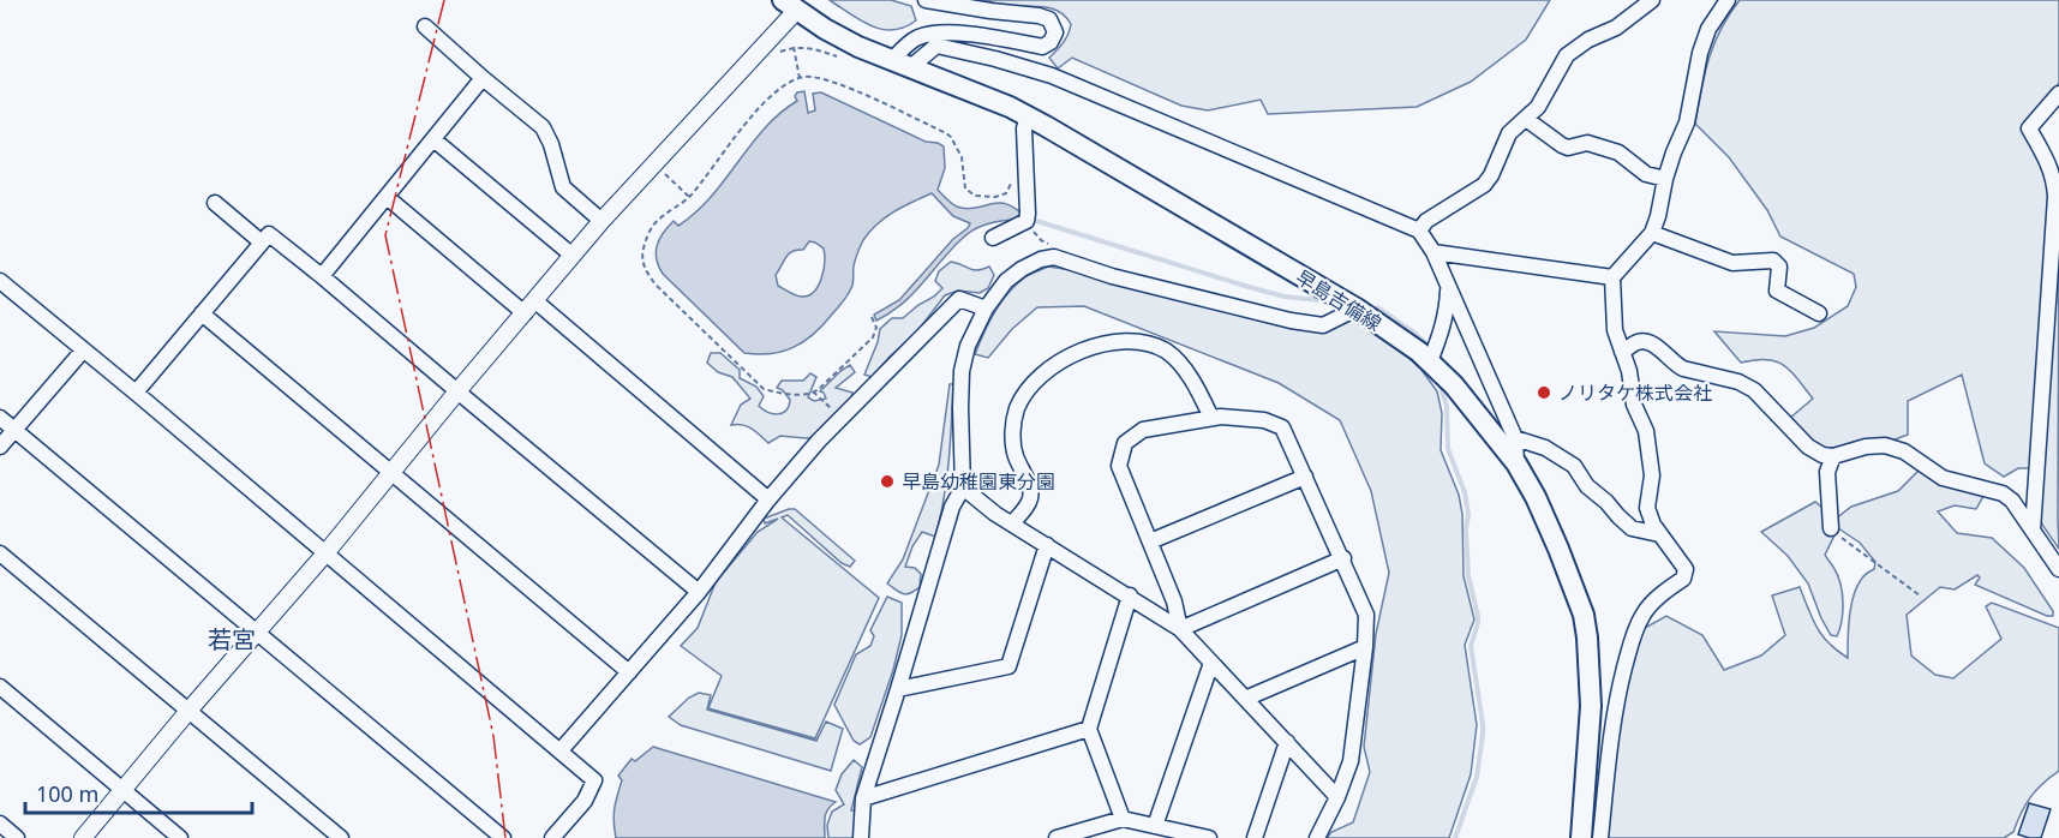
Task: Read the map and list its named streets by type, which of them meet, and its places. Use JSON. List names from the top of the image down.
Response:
{
  "streets": {
    "main road": ["早島吉備線"]
  },
  "districts": ["若宮"],
  "places": ["ノリタケ株式会社", "早島幼稚園東分園"],
  "scale_bar": "100 m"
}
